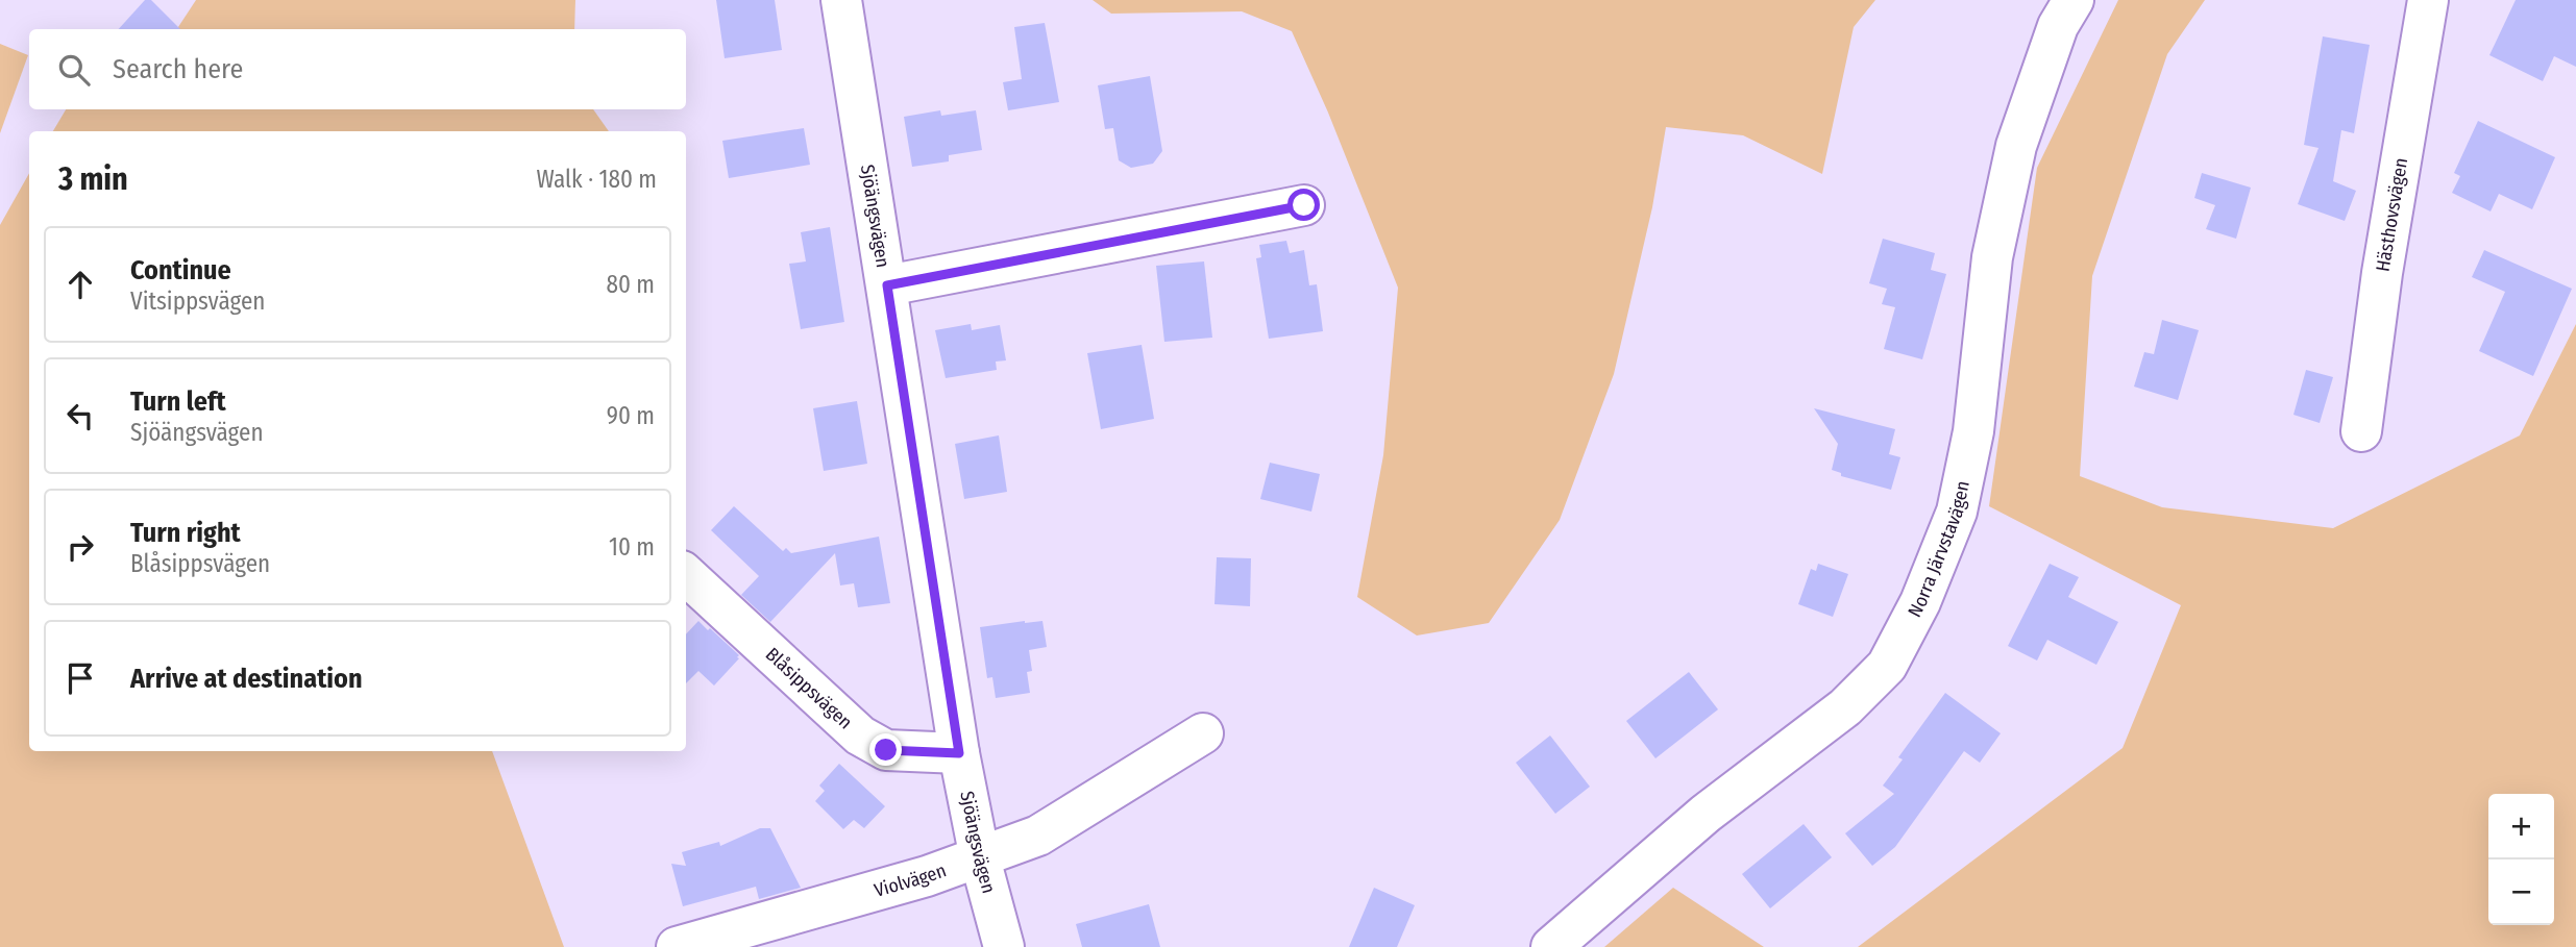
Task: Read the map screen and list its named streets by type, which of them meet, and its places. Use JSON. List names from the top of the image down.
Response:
{
  "streets": {
    "street": [
      "Hästhovsvägen",
      "Sjöängsvägen",
      "Norra Järvstavägen",
      "Blåsippsvägen",
      "Violvägen"
    ]
  },
  "crossings": [
    ["Sjöängsvägen", "Blåsippsvägen"],
    ["Sjöängsvägen", "Violvägen"]
  ],
  "page": {
    "search": "Search here",
    "heading": ["3 min", "Walk · 180 m"],
    "list": [
      ["Continue", "Vitsippsvägen", "80 m"],
      ["Turn left", "Sjöängsvägen", "90 m"],
      ["Turn right", "Blåsippsvägen", "10 m"],
      "Arrive at destination"
    ],
    "map_buttons": ["+", "−"]
  }
}
